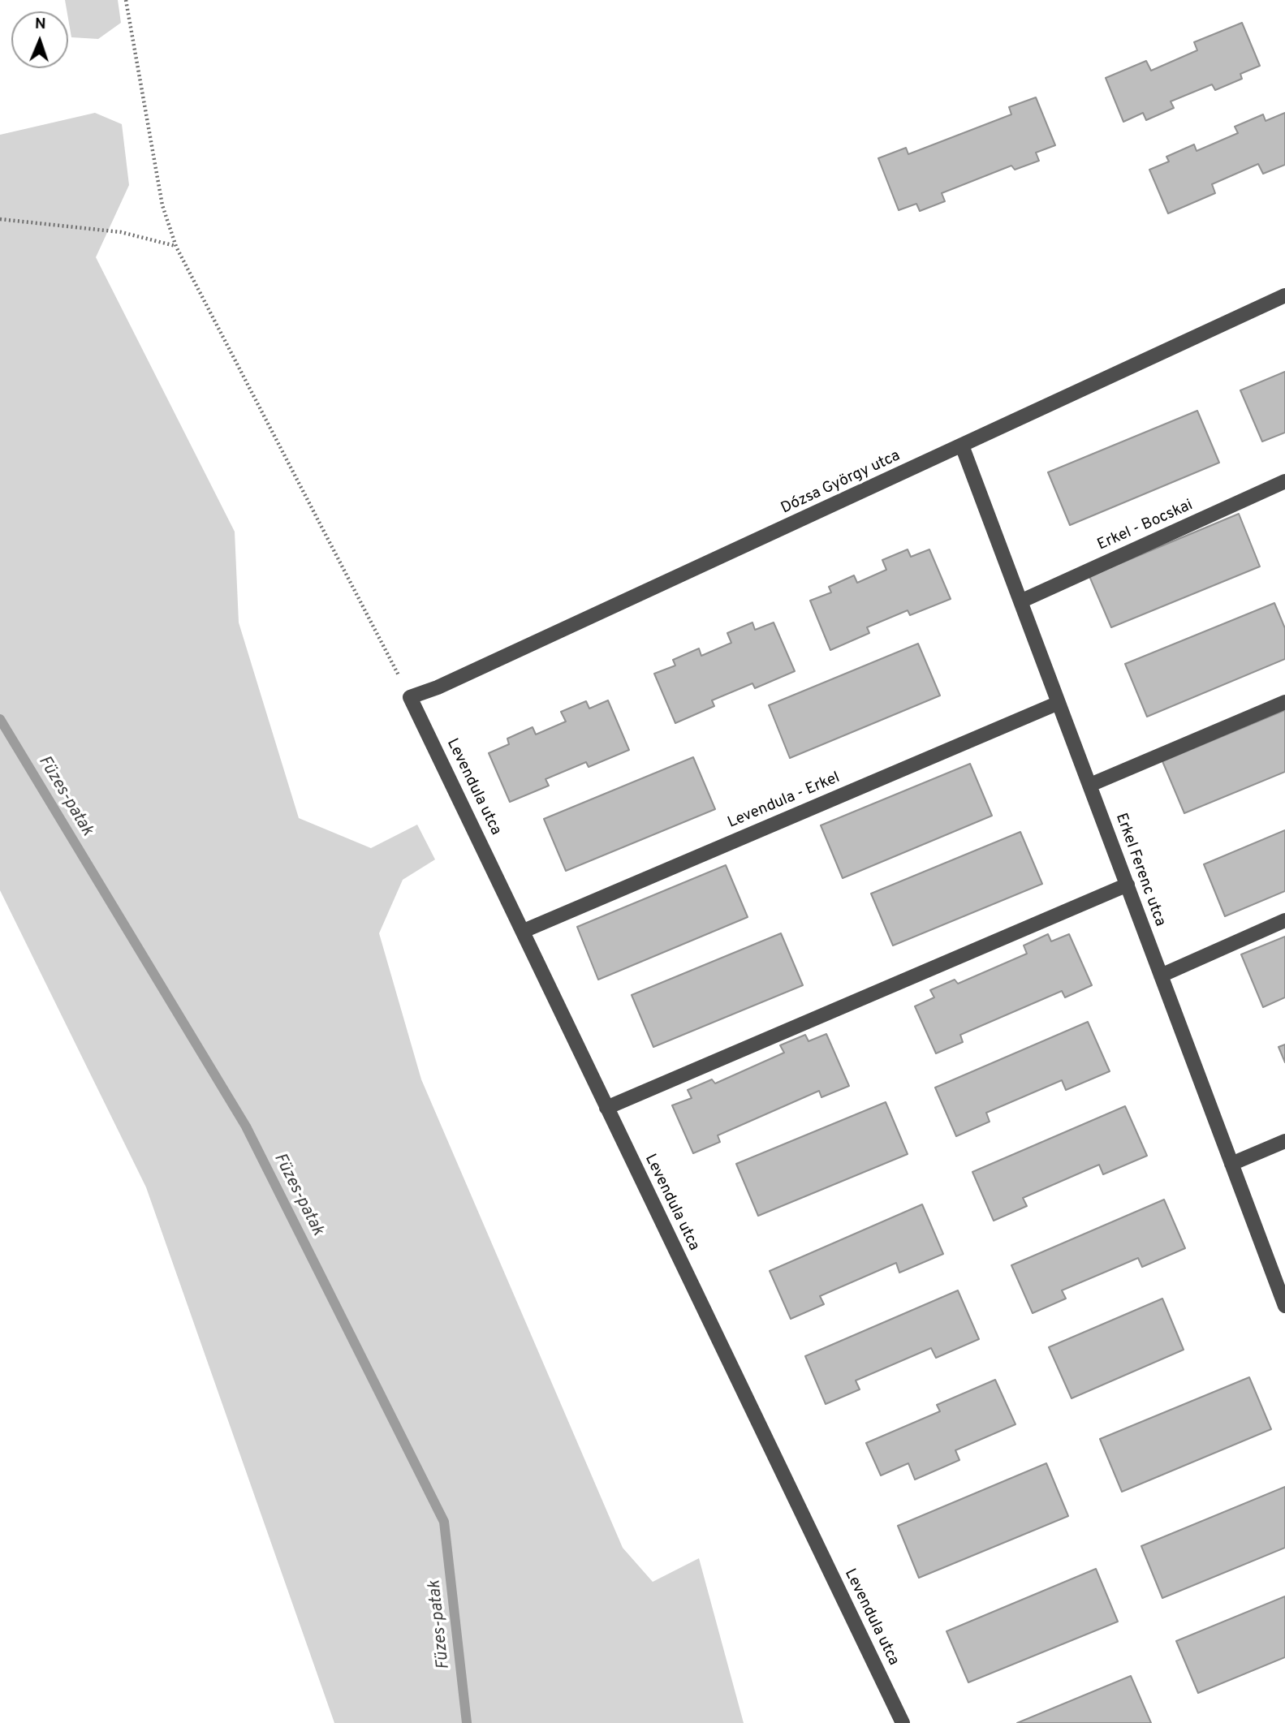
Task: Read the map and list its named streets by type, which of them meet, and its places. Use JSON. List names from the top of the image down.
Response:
{
  "streets": {
    "street": [
      "Dózsa György utca",
      "Erkel - Bocskai",
      "Levendula utca",
      "Levendula - Erkel",
      "Erkel Ferenc utca"
    ]
  },
  "crossings": [
    ["Dózsa György utca", "Levendula utca"],
    ["Dózsa György utca", "Erkel Ferenc utca"],
    ["Erkel - Bocskai", "Erkel Ferenc utca"],
    ["Levendula utca", "Levendula - Erkel"],
    ["Levendula - Erkel", "Erkel Ferenc utca"]
  ],
  "water": ["Füzes-patak"],
  "north": "top"
}
